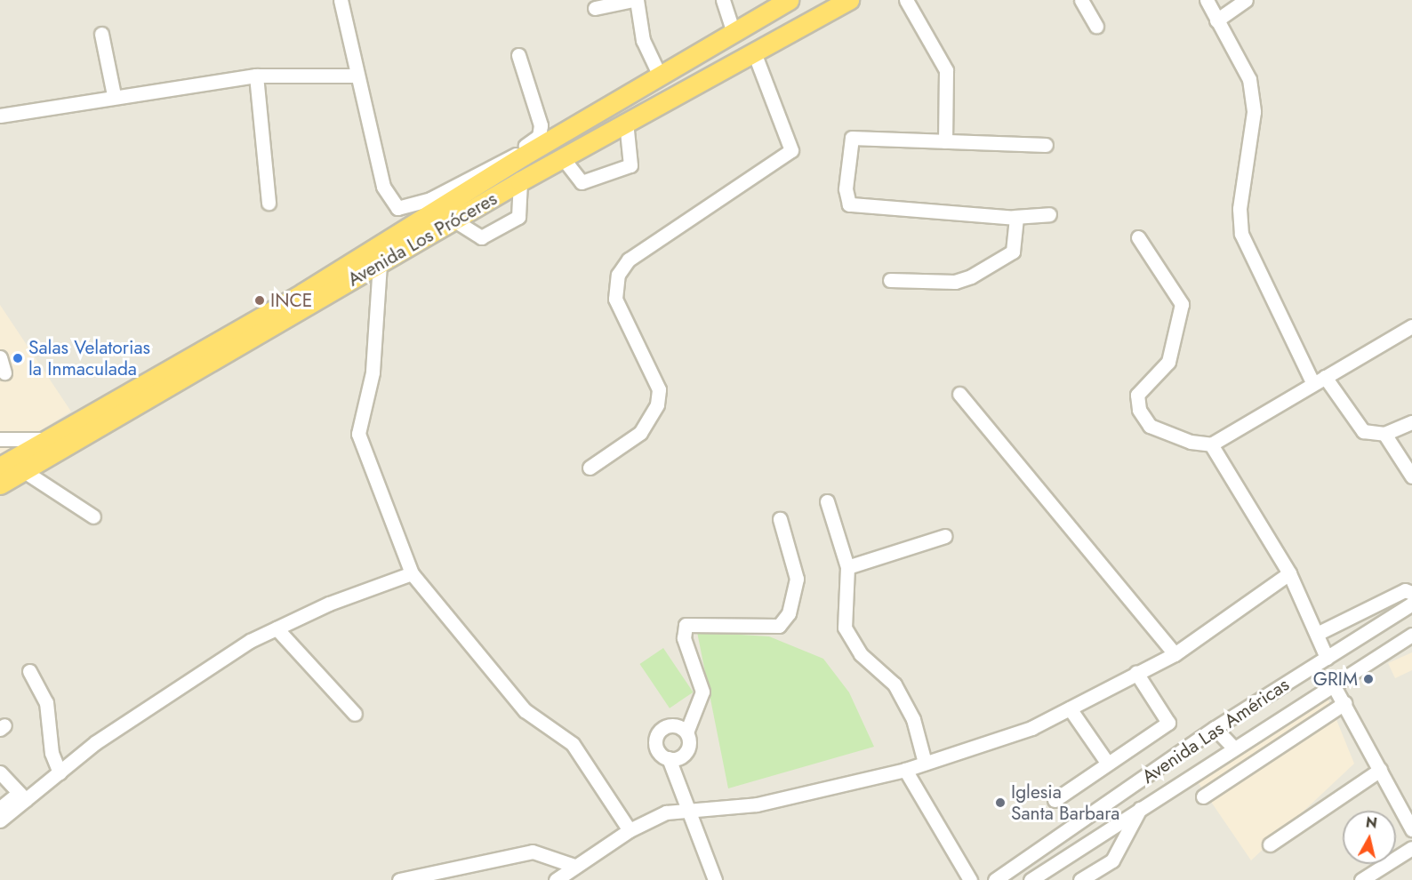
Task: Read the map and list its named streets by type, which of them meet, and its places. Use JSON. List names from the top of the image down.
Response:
{
  "streets": {
    "highway": ["Avenida Los Próceres"],
    "street": ["Avenida Las Américas"]
  },
  "places": [
    "INCE",
    "Salas Velatorias la Inmaculada",
    "GRIM",
    "Iglesia Santa Barbara"
  ],
  "north": "top"
}
